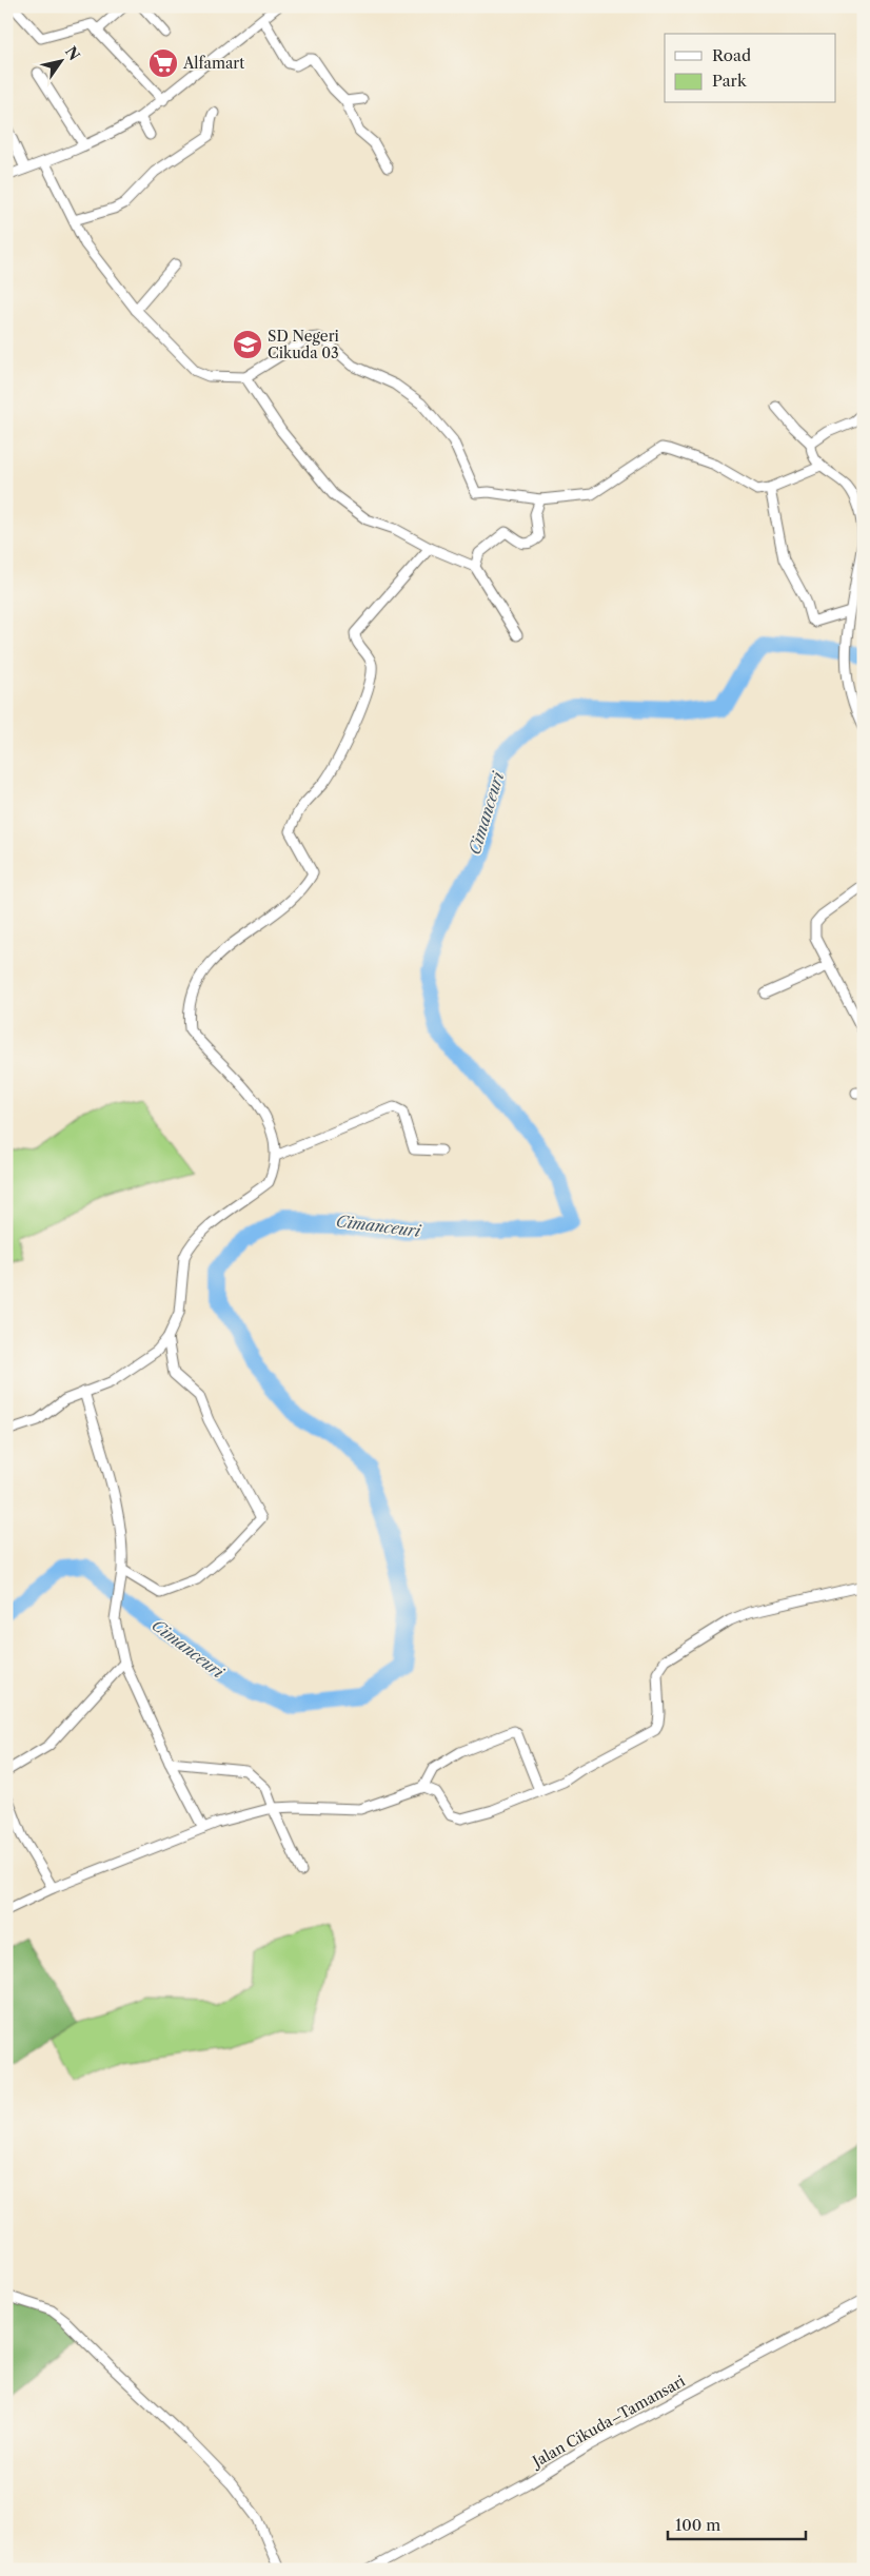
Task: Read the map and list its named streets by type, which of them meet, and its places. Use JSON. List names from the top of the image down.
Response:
{
  "streets": {
    "street": ["Jalan Cikuda–Tamansari"]
  },
  "water": ["Cimanceuri"],
  "places": {
    "supermarket": ["Alfamart"],
    "school or university": ["SD Negeri Cikuda 03"]
  },
  "legend": ["Road", "Park"],
  "scale_bar": "100 m",
  "north": "top right"
}
